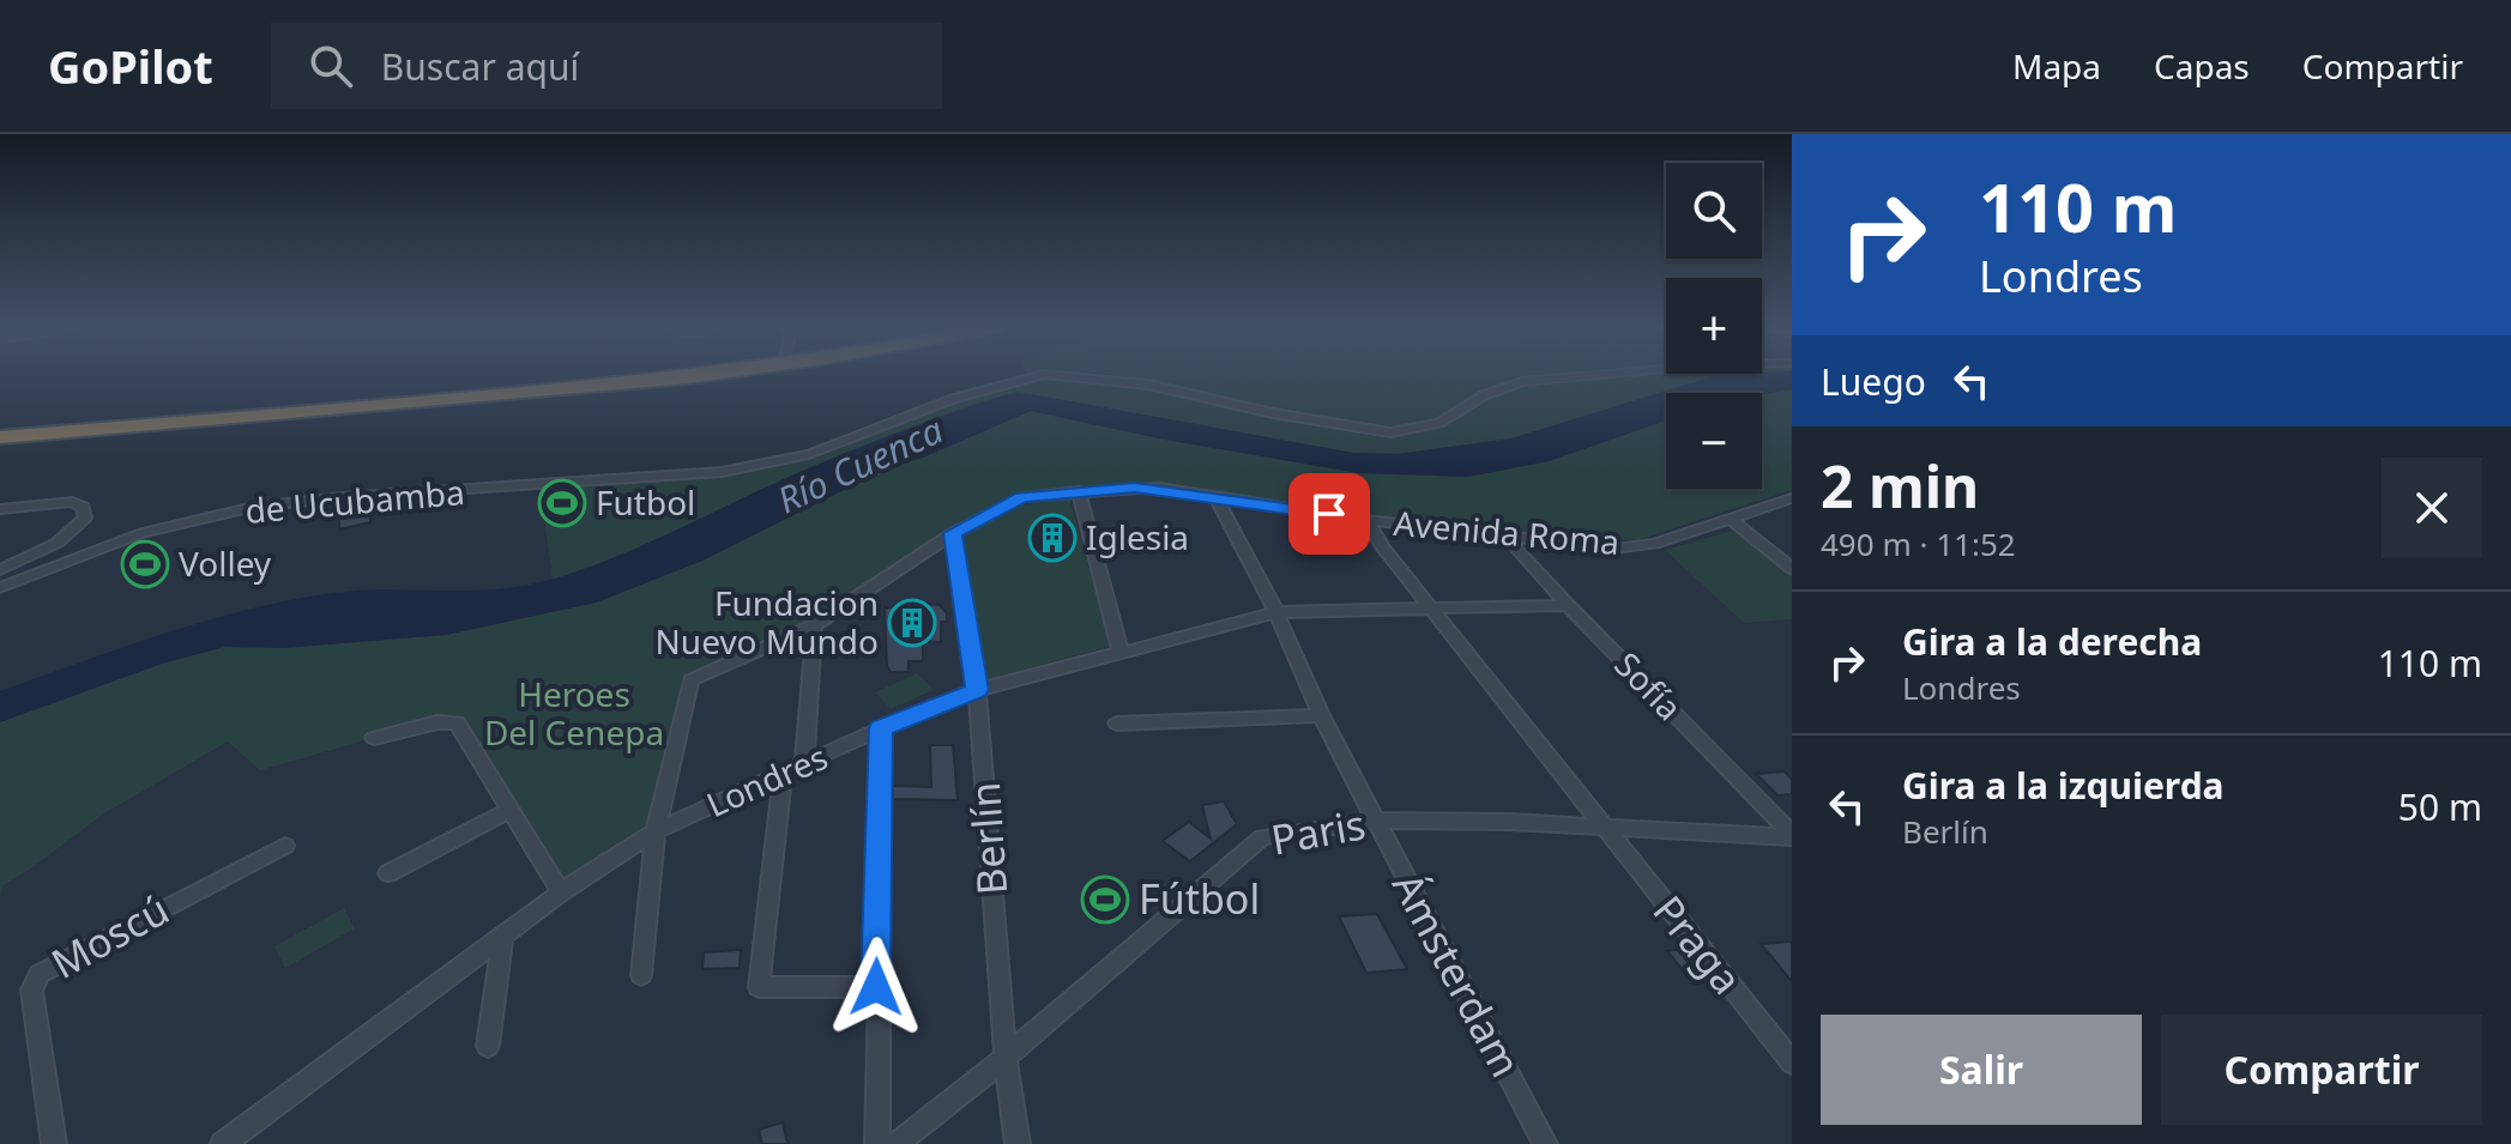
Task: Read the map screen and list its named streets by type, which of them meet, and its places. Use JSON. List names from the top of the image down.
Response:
{
  "streets": {
    "street": [
      "de Ucubamba",
      "Avenida Roma",
      "Sofía",
      "Londres",
      "Paris",
      "Berlín",
      "Moscú",
      "Praga",
      "Ámsterdam"
    ]
  },
  "crossings": [
    ["Avenida Roma", "Sofía"],
    ["Avenida Roma", "Londres"],
    ["Avenida Roma", "Berlín"],
    ["Avenida Roma", "Praga"],
    ["Avenida Roma", "Ámsterdam"],
    ["Sofía", "Londres"],
    ["Sofía", "Paris"],
    ["Londres", "Berlín"],
    ["Londres", "Praga"],
    ["Londres", "Ámsterdam"],
    ["Paris", "Berlín"],
    ["Paris", "Praga"],
    ["Paris", "Ámsterdam"]
  ],
  "water": ["Río Cuenca"],
  "parks": ["Heroes Del Cenepa"],
  "places": {
    "sports": ["Futbol", "Volley", "Fútbol"],
    "building": ["Iglesia", "Fundacion Nuevo Mundo"]
  },
  "page": {
    "header": "GoPilot",
    "search": "Buscar aquí",
    "nav": ["Mapa", "Capas", "Compartir"],
    "turn": ["110 m", "Londres"],
    "map_buttons": ["+", "−"],
    "then": "Luego",
    "heading": ["2 min", "490 m · 11:52"],
    "list": [
      {
        "name": "Gira a la derecha",
        "note": "Londres",
        "value": "110 m"
      },
      {
        "name": "Gira a la izquierda",
        "note": "Berlín",
        "value": "50 m"
      }
    ],
    "buttons": ["Salir", "Compartir"]
  }
}
